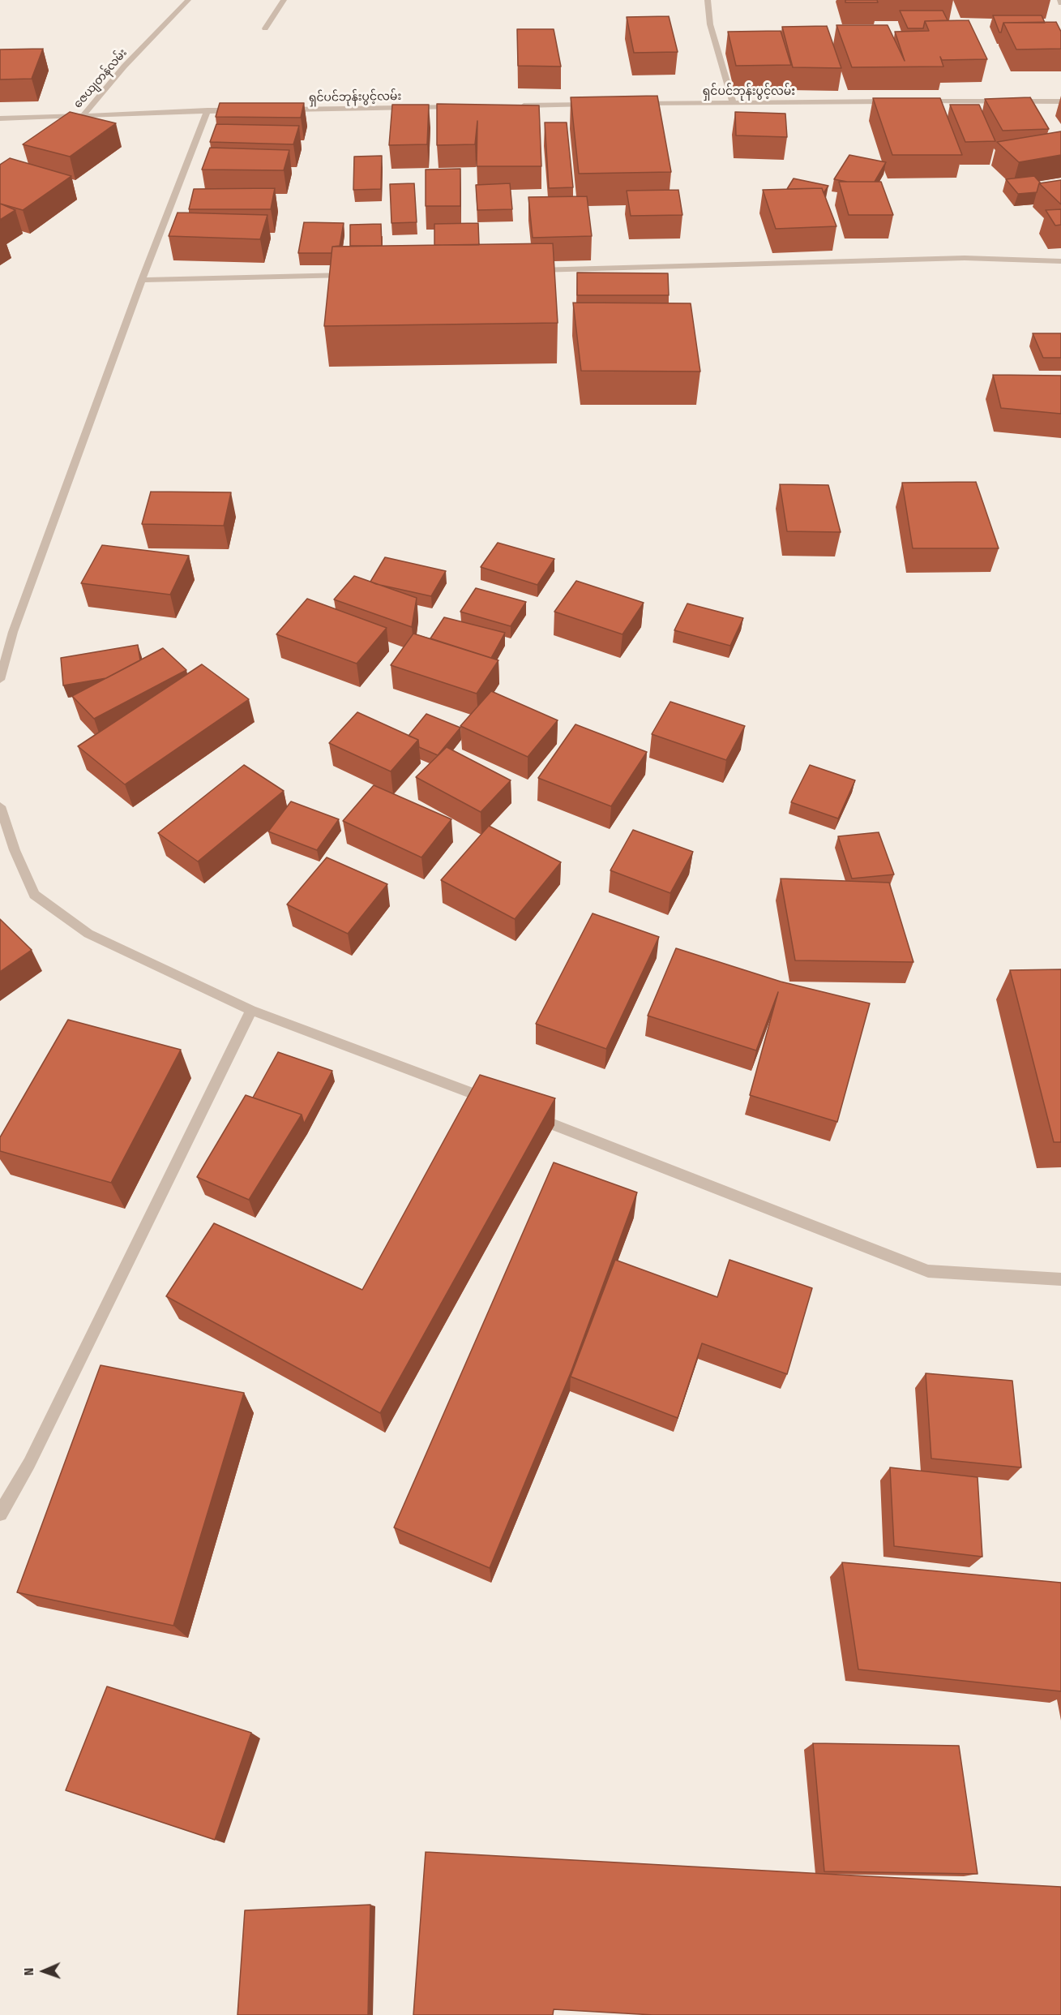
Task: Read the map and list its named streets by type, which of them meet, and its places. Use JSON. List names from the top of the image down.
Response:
{
  "streets": {
    "street": ["ဇေယျတန်လမ်း", "ရှင်ပင်ဘုန်းပွင့်လမ်း"]
  },
  "north": "left"
}
